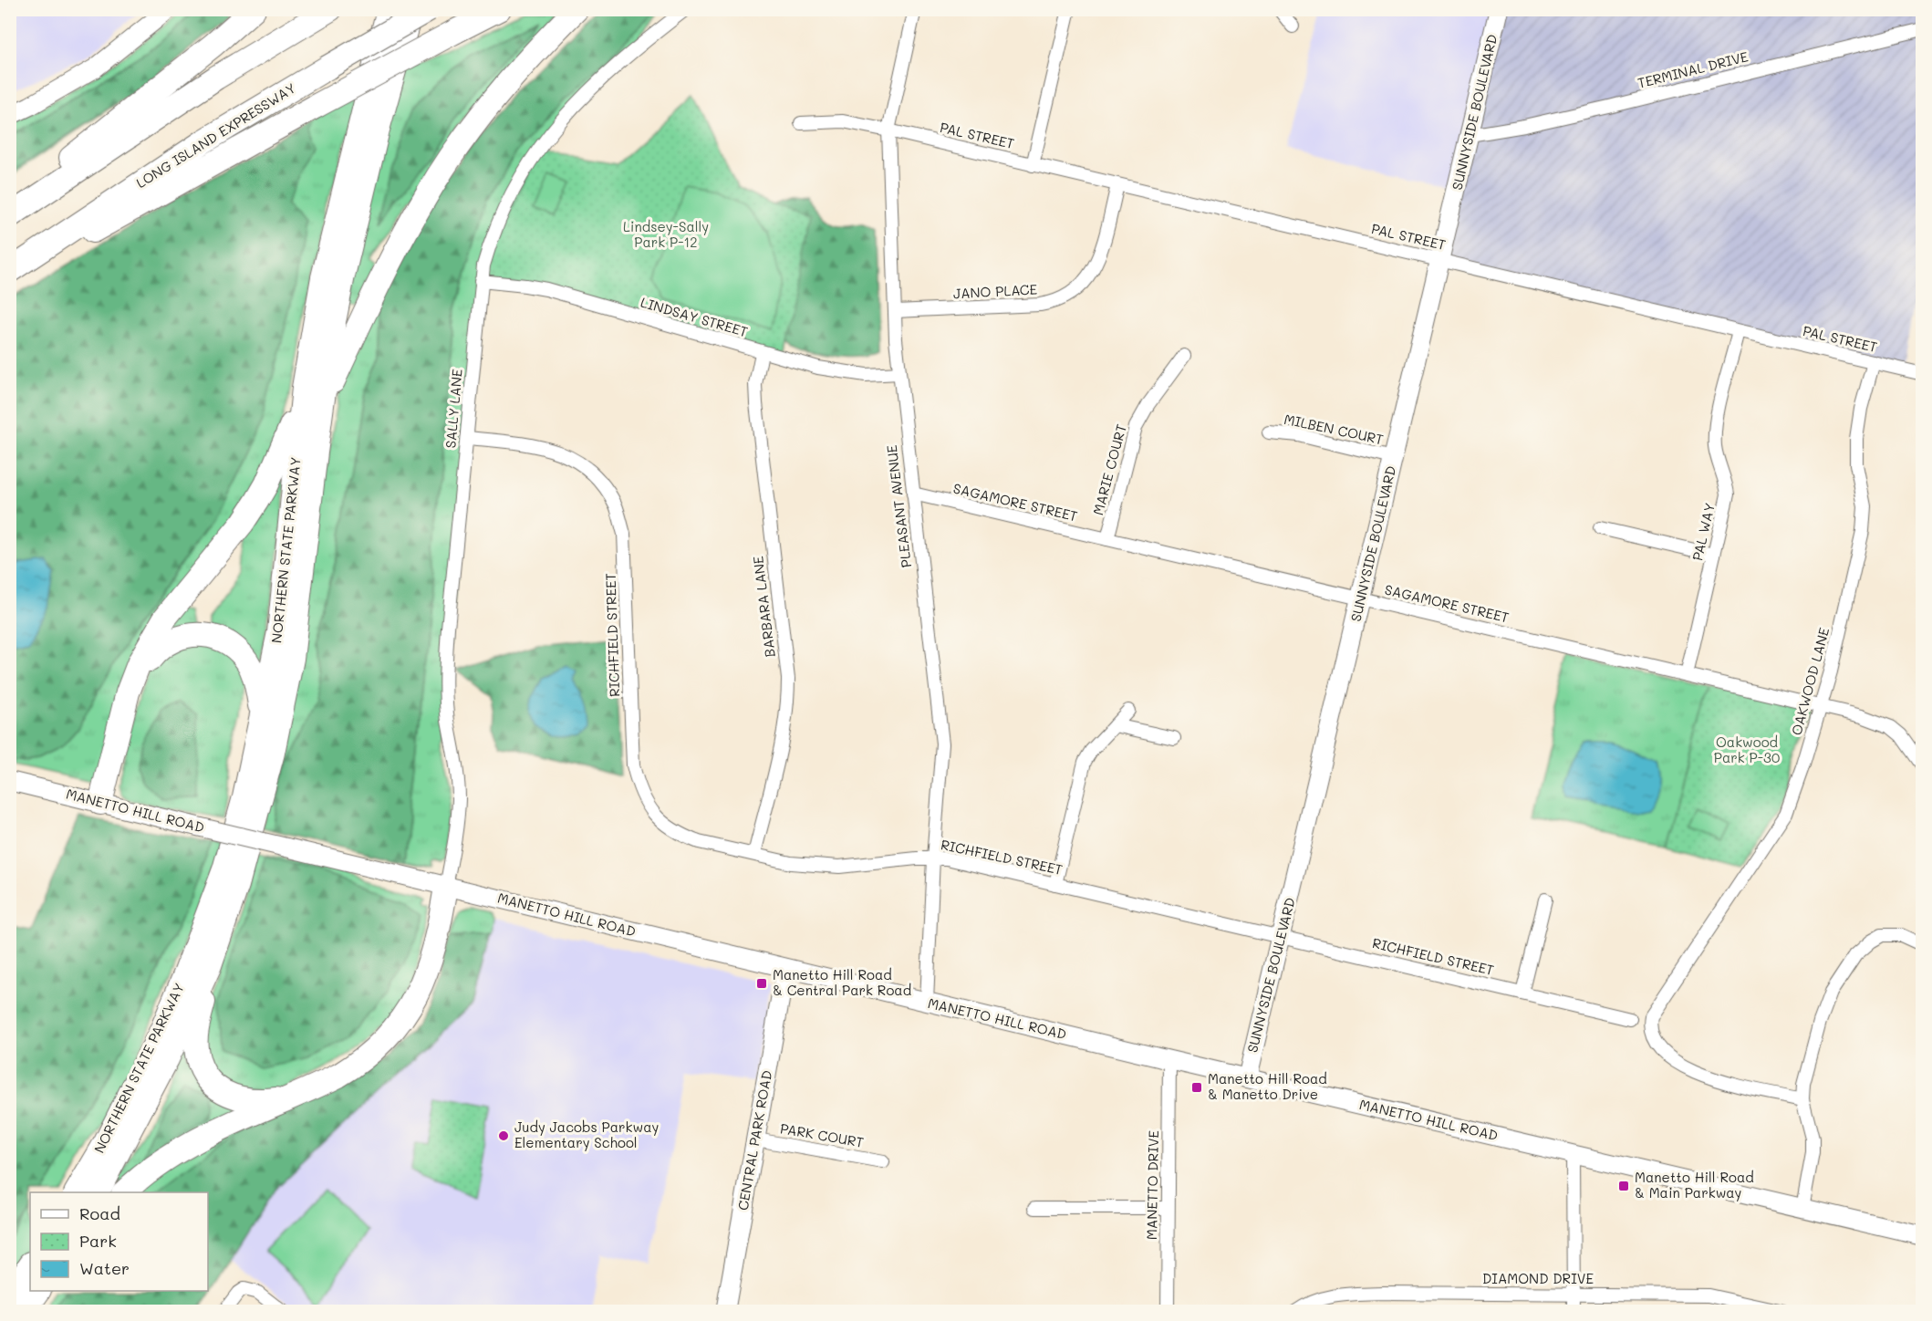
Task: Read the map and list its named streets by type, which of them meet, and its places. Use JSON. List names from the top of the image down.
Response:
{
  "streets": {
    "highway": ["LONG ISLAND EXPRESSWAY", "NORTHERN STATE PARKWAY"],
    "main road": ["SUNNYSIDE BOULEVARD", "MANETTO HILL ROAD", "CENTRAL PARK ROAD"],
    "street": [
      "TERMINAL DRIVE",
      "PAL STREET",
      "JANO PLACE",
      "LINDSAY STREET",
      "SALLY LANE",
      "MILBEN COURT",
      "MARIE COURT",
      "SAGAMORE STREET",
      "PLEASANT AVENUE",
      "PAL WAY",
      "BARBARA LANE",
      "RICHFIELD STREET",
      "OAKWOOD LANE",
      "PARK COURT",
      "MANETTO DRIVE",
      "DIAMOND DRIVE"
    ]
  },
  "crossings": [
    ["TERMINAL DRIVE", "SUNNYSIDE BOULEVARD"],
    ["SUNNYSIDE BOULEVARD", "PAL STREET"],
    ["SUNNYSIDE BOULEVARD", "MILBEN COURT"],
    ["SUNNYSIDE BOULEVARD", "SAGAMORE STREET"],
    ["SUNNYSIDE BOULEVARD", "RICHFIELD STREET"],
    ["SUNNYSIDE BOULEVARD", "MANETTO HILL ROAD"],
    ["PAL STREET", "JANO PLACE"],
    ["PAL STREET", "PLEASANT AVENUE"],
    ["PAL STREET", "PAL WAY"],
    ["PAL STREET", "OAKWOOD LANE"],
    ["JANO PLACE", "PLEASANT AVENUE"],
    ["LINDSAY STREET", "SALLY LANE"],
    ["LINDSAY STREET", "PLEASANT AVENUE"],
    ["LINDSAY STREET", "BARBARA LANE"],
    ["SALLY LANE", "RICHFIELD STREET"],
    ["SALLY LANE", "MANETTO HILL ROAD"],
    ["MARIE COURT", "SAGAMORE STREET"],
    ["SAGAMORE STREET", "PLEASANT AVENUE"],
    ["SAGAMORE STREET", "PAL WAY"],
    ["SAGAMORE STREET", "OAKWOOD LANE"],
    ["PLEASANT AVENUE", "RICHFIELD STREET"],
    ["PLEASANT AVENUE", "MANETTO HILL ROAD"],
    ["BARBARA LANE", "RICHFIELD STREET"],
    ["MANETTO HILL ROAD", "CENTRAL PARK ROAD"],
    ["MANETTO HILL ROAD", "MANETTO DRIVE"],
    ["PARK COURT", "CENTRAL PARK ROAD"]
  ],
  "parks": ["Lindsey-Sally Park P-12", "Oakwood Park P-30"],
  "places": {
    "transit": ["Manetto Hill Road & Central Park Road", "Manetto Hill Road & Manetto Drive", "Manetto Hill Road & Main Parkway"],
    "other": ["Judy Jacobs Parkway Elementary School"]
  },
  "legend": ["Road", "Park", "Water"]
}
